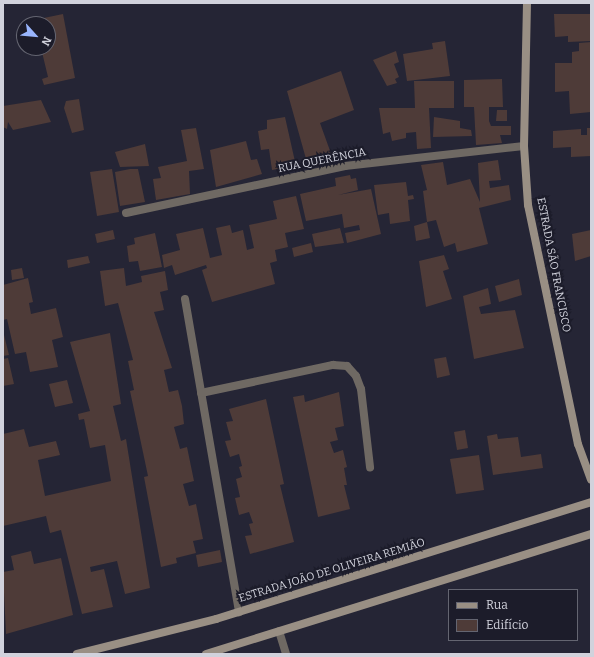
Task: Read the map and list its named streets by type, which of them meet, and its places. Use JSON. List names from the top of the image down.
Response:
{
  "streets": {
    "main road": ["ESTRADA SÃO FRANCISCO", "ESTRADA JOÃO DE OLIVEIRA REMIÃO"],
    "street": ["RUA QUERÊNCIA"]
  },
  "crossings": [
    ["RUA QUERÊNCIA", "ESTRADA SÃO FRANCISCO"]
  ],
  "legend": ["Rua", "Edifício"],
  "north": "bottom right"
}
